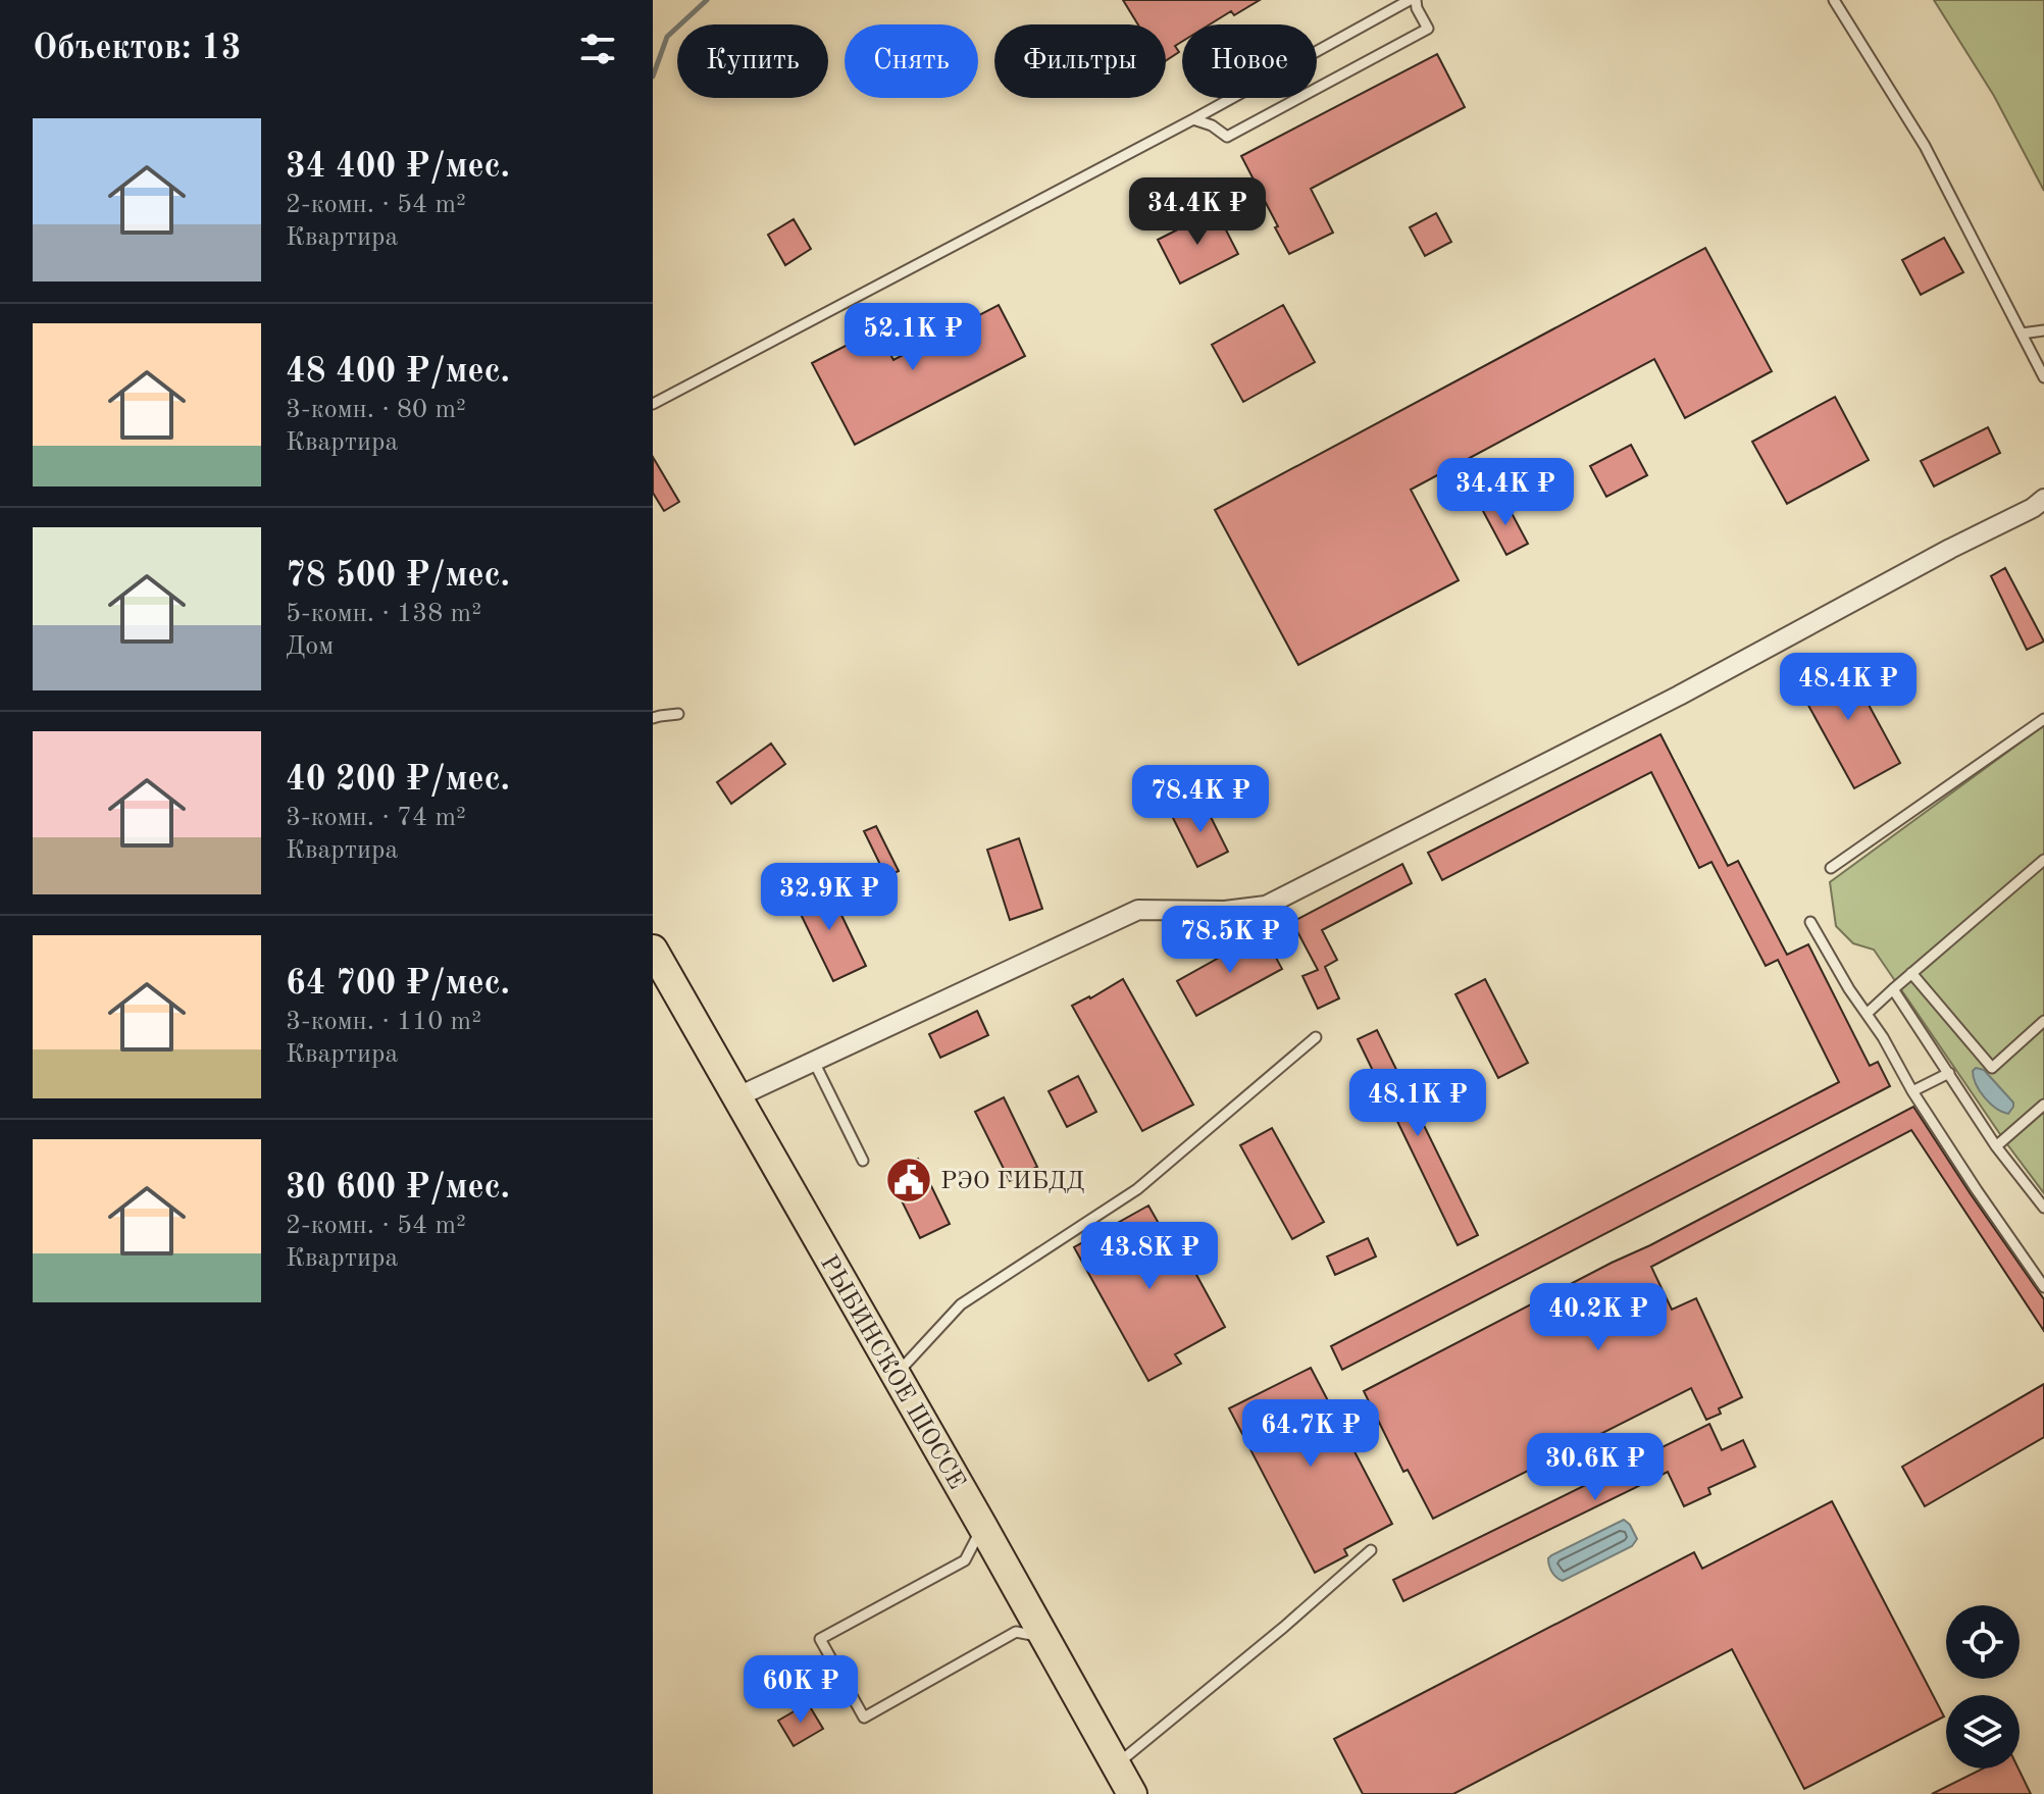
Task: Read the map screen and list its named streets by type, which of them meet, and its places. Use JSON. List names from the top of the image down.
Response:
{
  "streets": {
    "main road": ["РЫБИНСКОЕ ШОССЕ"]
  },
  "places": {
    "public building": ["РЭО ГИБДД"]
  },
  "page": {
    "heading": "Объектов: 13",
    "chip": [
      "Купить",
      "Снять",
      "Фильтры",
      "Новое"
    ],
    "list": [
      {
        "name": "34 400 ₽/мес.",
        "note": "2-комн. · 54 m² · Квартира"
      },
      {
        "name": "48 400 ₽/мес.",
        "note": "3-комн. · 80 m² · Квартира"
      },
      {
        "name": "78 500 ₽/мес.",
        "note": "5-комн. · 138 m² · Дом"
      },
      {
        "name": "40 200 ₽/мес.",
        "note": "3-комн. · 74 m² · Квартира"
      },
      {
        "name": "64 700 ₽/мес.",
        "note": "3-комн. · 110 m² · Квартира"
      },
      {
        "name": "30 600 ₽/мес.",
        "note": "2-комн. · 54 m² · Квартира"
      }
    ],
    "price": [
      "34.4K ₽",
      "52.1K ₽",
      "34.4K ₽",
      "48.4K ₽",
      "78.4K ₽",
      "32.9K ₽",
      "78.5K ₽",
      "48.1K ₽",
      "43.8K ₽",
      "40.2K ₽",
      "64.7K ₽",
      "30.6K ₽",
      "60K ₽"
    ]
  }
}
